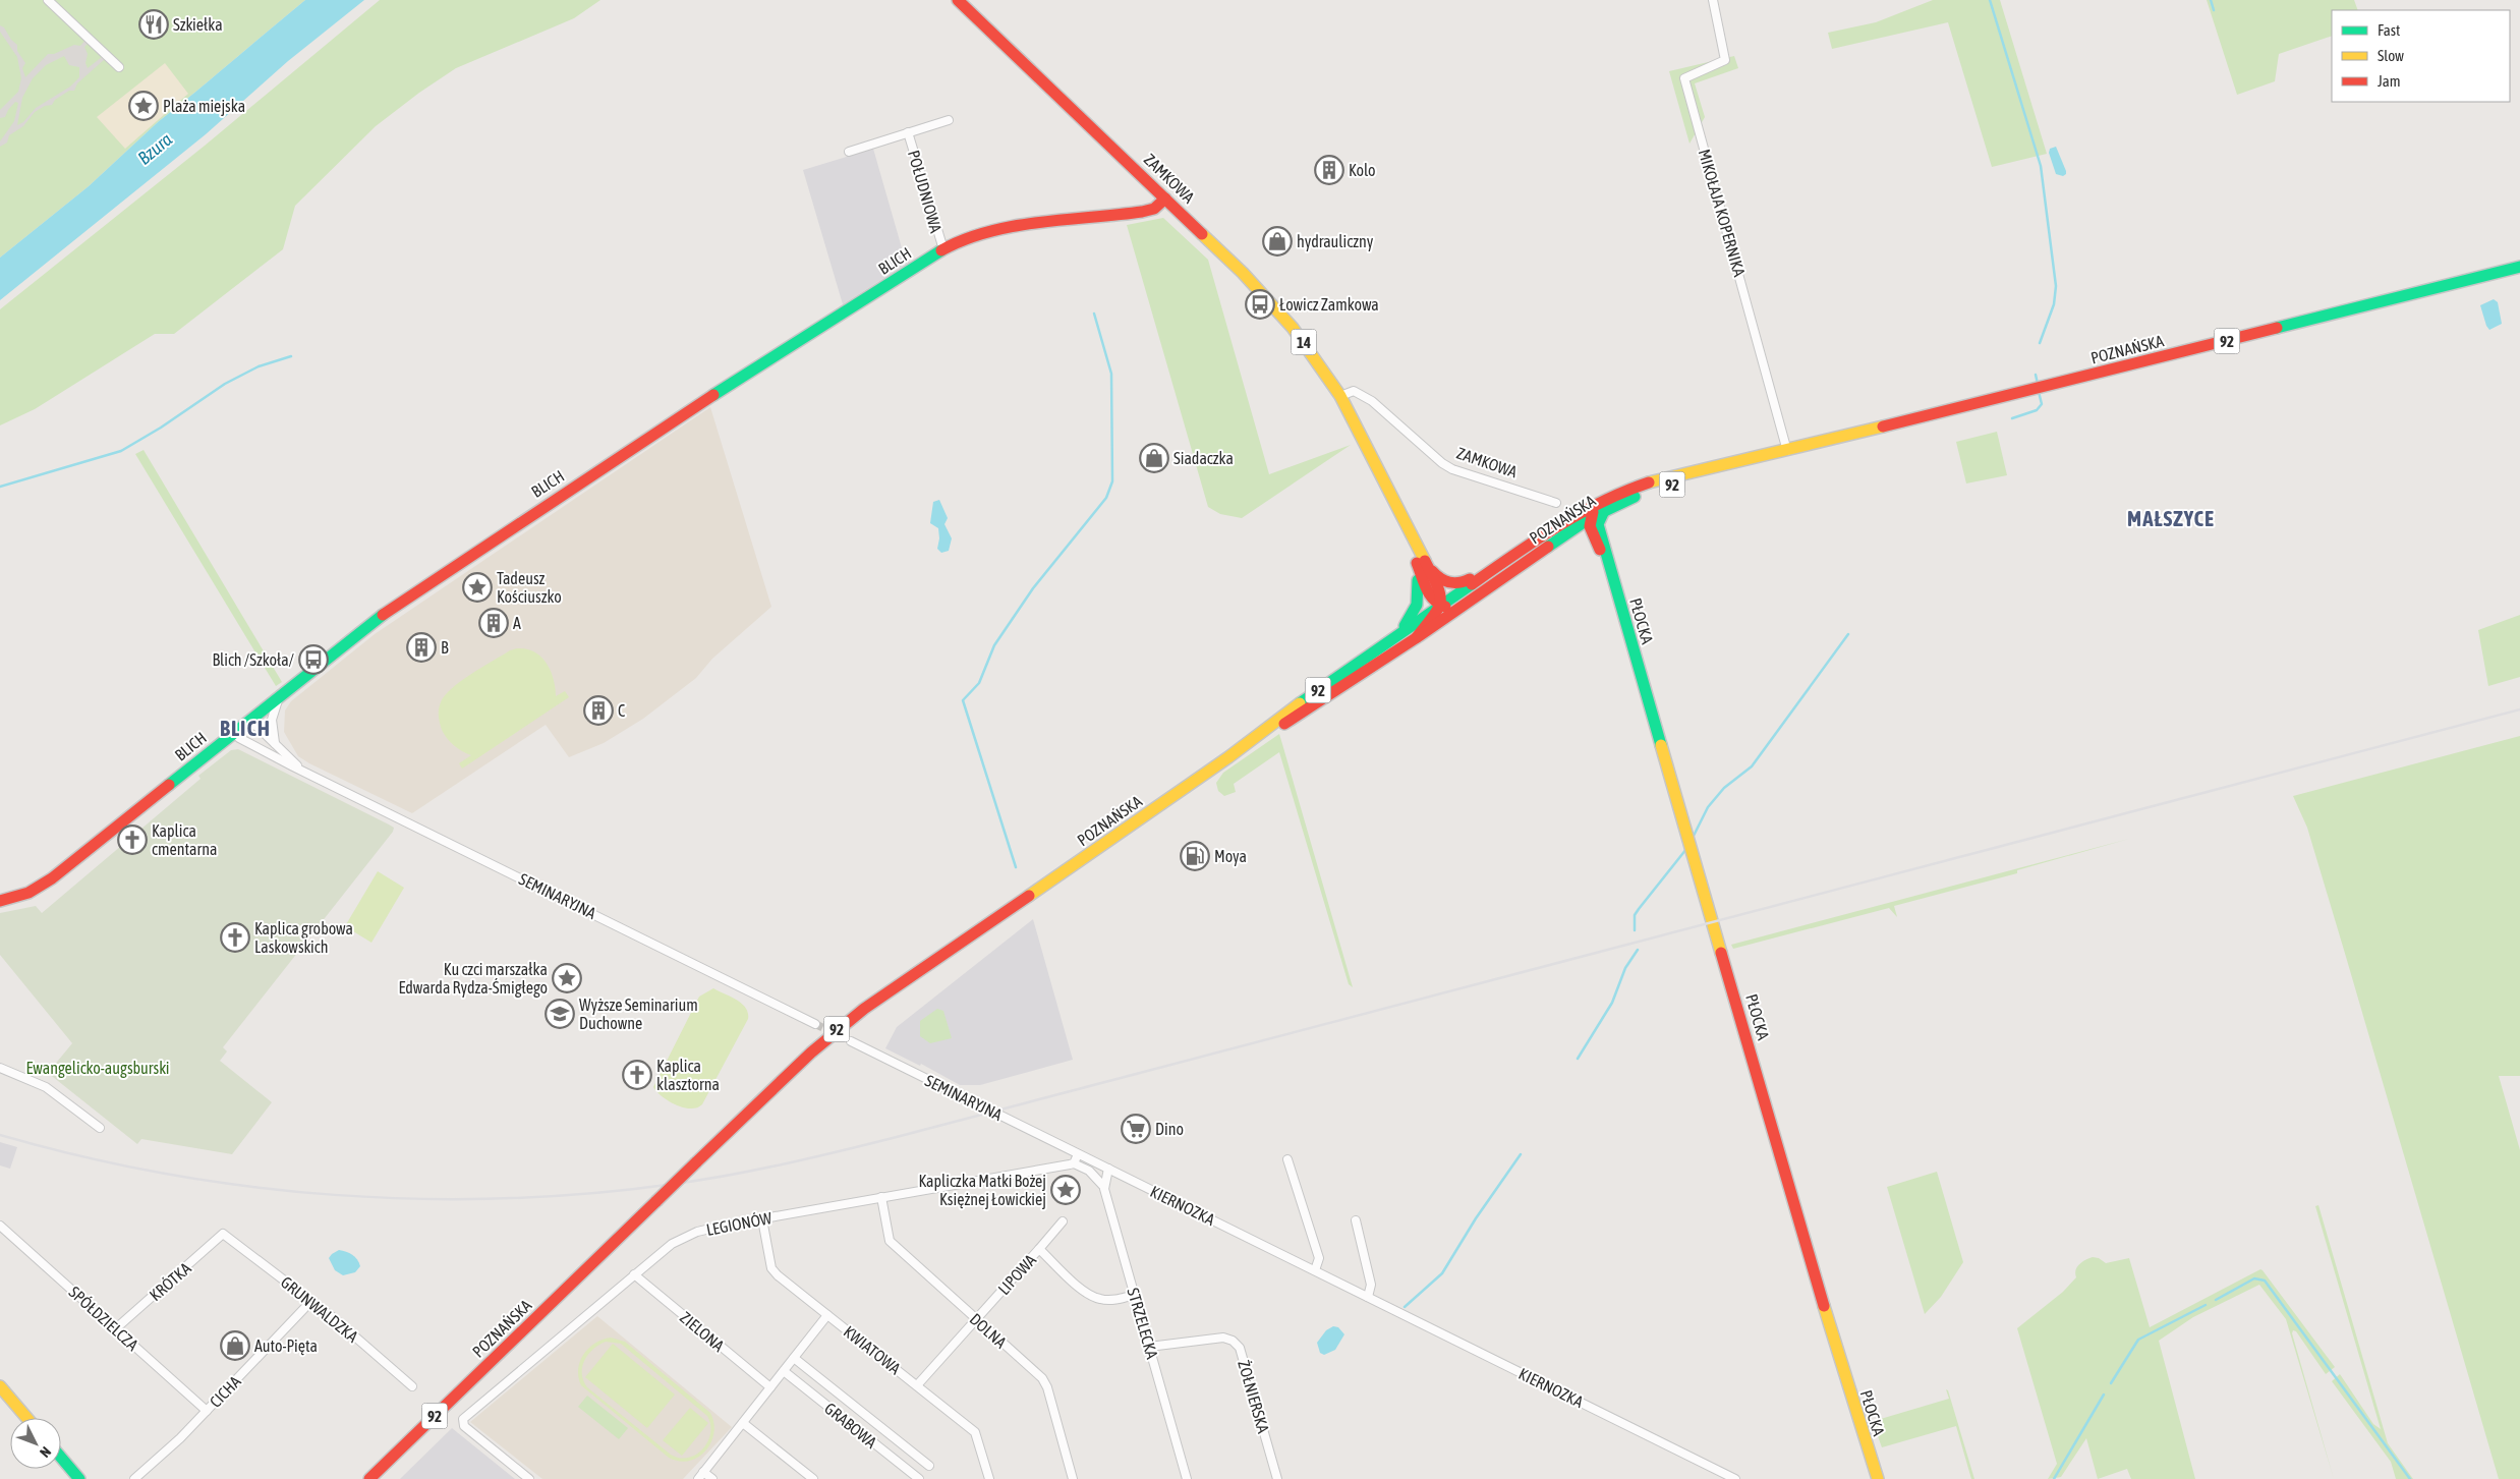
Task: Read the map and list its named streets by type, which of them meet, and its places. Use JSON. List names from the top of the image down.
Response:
{
  "streets": {
    "main road": [
      "ZAMKOWA",
      "BLICH",
      "92",
      "14",
      "POZNAŃSKA",
      "PŁOCKA"
    ],
    "street": [
      "POŁUDNIOWA",
      "MIKOŁAJA KOPERNIKA",
      "SEMINARYJNA",
      "KIERNOZKA",
      "LEGIONÓW",
      "LIPOWA",
      "KRÓTKA",
      "GRUNWALDZKA",
      "SPÓŁDZIELCZA",
      "STRZELECKA",
      "DOLNA",
      "ZIELONA",
      "KWIATOWA",
      "CICHA",
      "ŻOŁNIERSKA",
      "GRABOWA"
    ]
  },
  "crossings": [
    ["ZAMKOWA", "BLICH"],
    ["ZAMKOWA", "POZNAŃSKA"],
    ["POŁUDNIOWA", "BLICH"],
    ["MIKOŁAJA KOPERNIKA", "POZNAŃSKA"],
    ["BLICH", "SEMINARYJNA"],
    ["POZNAŃSKA", "PŁOCKA"],
    ["SEMINARYJNA", "KIERNOZKA"],
    ["LEGIONÓW", "DOLNA"],
    ["LEGIONÓW", "ZIELONA"],
    ["LEGIONÓW", "KWIATOWA"],
    ["LIPOWA", "STRZELECKA"],
    ["LIPOWA", "DOLNA"],
    ["LIPOWA", "KWIATOWA"],
    ["KRÓTKA", "GRUNWALDZKA"],
    ["KRÓTKA", "SPÓŁDZIELCZA"],
    ["GRUNWALDZKA", "CICHA"],
    ["SPÓŁDZIELCZA", "CICHA"],
    ["STRZELECKA", "ŻOŁNIERSKA"]
  ],
  "districts": ["MAŁSZYCE", "BLICH"],
  "water": ["Bzura"],
  "parks": ["Ewangelicko-augsburski"],
  "places": {
    "restaurant": ["Szkiełka"],
    "place": [
      "Plaża miejska",
      "Tadeusz Kościuszko",
      "Ku czci marszałka Edwarda Rydza-Śmigłego",
      "Kapliczka Matki Bożej Księżnej Łowickiej"
    ],
    "building": [
      "Kolo",
      "A",
      "B",
      "C"
    ],
    "shop": ["hydrauliczny", "Siadaczka", "Auto-Pięta"],
    "bus stop": ["Łowicz Zamkowa", "Blich /Szkoła/"],
    "church": ["Kaplica cmentarna", "Kaplica grobowa Laskowskich", "Kaplica klasztorna"],
    "fuel station": ["Moya"],
    "school or university": ["Wyższe Seminarium Duchowne"],
    "supermarket": ["Dino"]
  },
  "legend": ["Fast", "Slow", "Jam"],
  "north": "bottom right"
}
